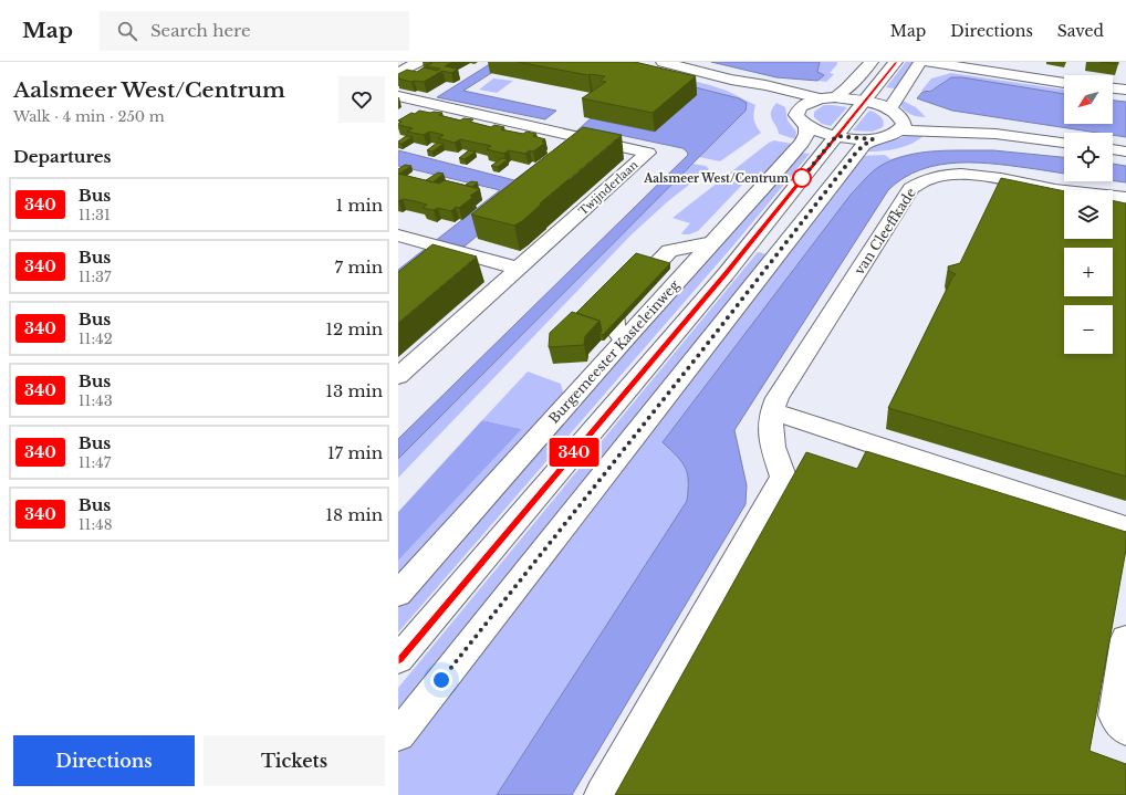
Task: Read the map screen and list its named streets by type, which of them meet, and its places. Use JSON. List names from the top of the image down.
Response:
{
  "streets": {
    "main road": ["Twijnderlaan", "van Cleeffkade", "Burgemeester Kasteleinweg"]
  },
  "places": ["Aalsmeer West/Centrum"],
  "lines": ["bus line 340"],
  "north": "bottom left",
  "page": {
    "header": "Map",
    "search": "Search here",
    "nav": ["Map", "Directions", "Saved"],
    "heading": [
      ["Aalsmeer West/Centrum", "Walk · 4 min · 250 m"],
      "Departures"
    ],
    "on_map": "340",
    "map_buttons": ["+", "−"],
    "list": [
      {
        "mark": "340",
        "name": "Bus",
        "note": "11:31",
        "value": "1 min"
      },
      {
        "mark": "340",
        "name": "Bus",
        "note": "11:37",
        "value": "7 min"
      },
      {
        "mark": "340",
        "name": "Bus",
        "note": "11:42",
        "value": "12 min"
      },
      {
        "mark": "340",
        "name": "Bus",
        "note": "11:43",
        "value": "13 min"
      },
      {
        "mark": "340",
        "name": "Bus",
        "note": "11:47",
        "value": "17 min"
      },
      {
        "mark": "340",
        "name": "Bus",
        "note": "11:48",
        "value": "18 min"
      }
    ],
    "buttons": ["Directions", "Tickets"]
  }
}
